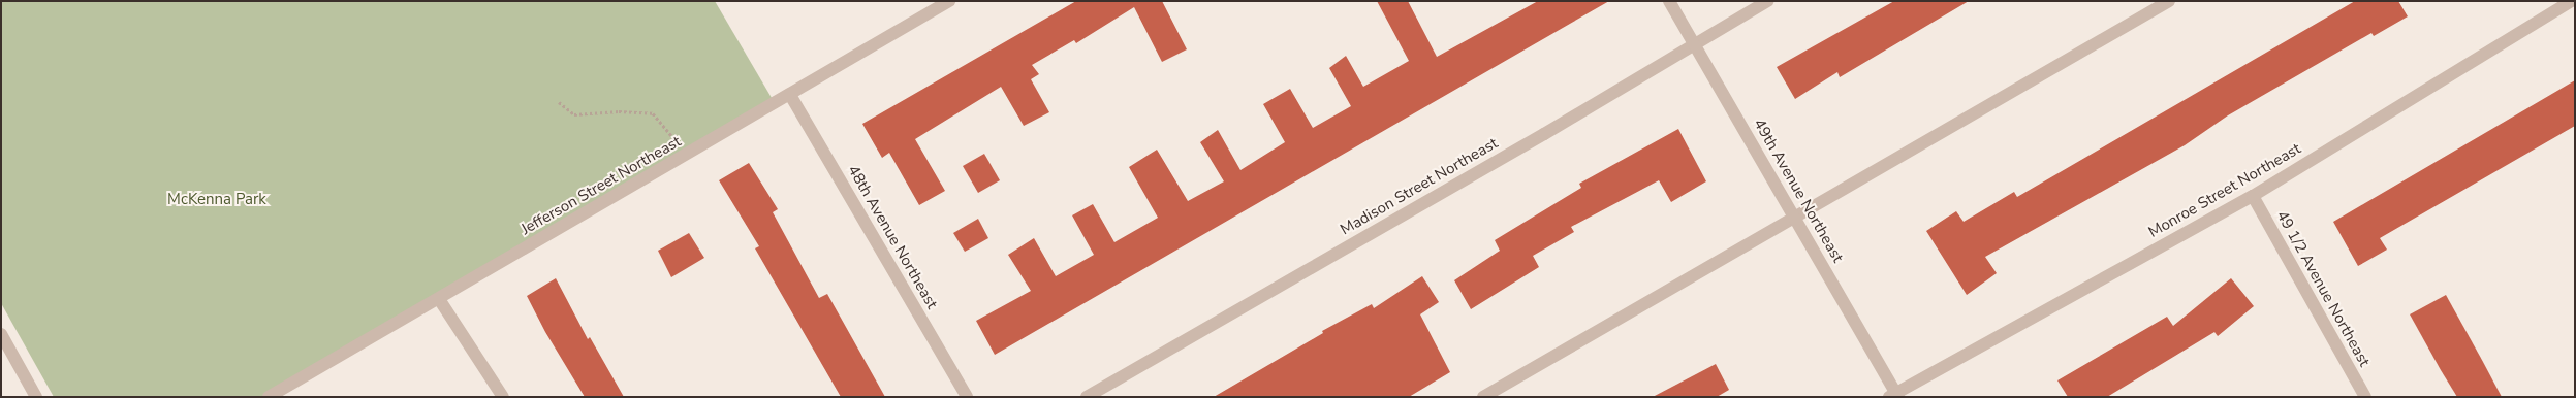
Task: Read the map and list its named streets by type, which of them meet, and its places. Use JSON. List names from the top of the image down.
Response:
{
  "streets": {
    "street": [
      "Jefferson Street Northeast",
      "Madison Street Northeast",
      "49th Avenue Northeast",
      "Monroe Street Northeast",
      "48th Avenue Northeast",
      "49 1/2 Avenue Northeast"
    ]
  },
  "crossings": [
    ["Jefferson Street Northeast", "48th Avenue Northeast"],
    ["Madison Street Northeast", "49th Avenue Northeast"],
    ["49th Avenue Northeast", "Monroe Street Northeast"],
    ["Monroe Street Northeast", "49 1/2 Avenue Northeast"]
  ],
  "parks": ["McKenna Park"]
}
